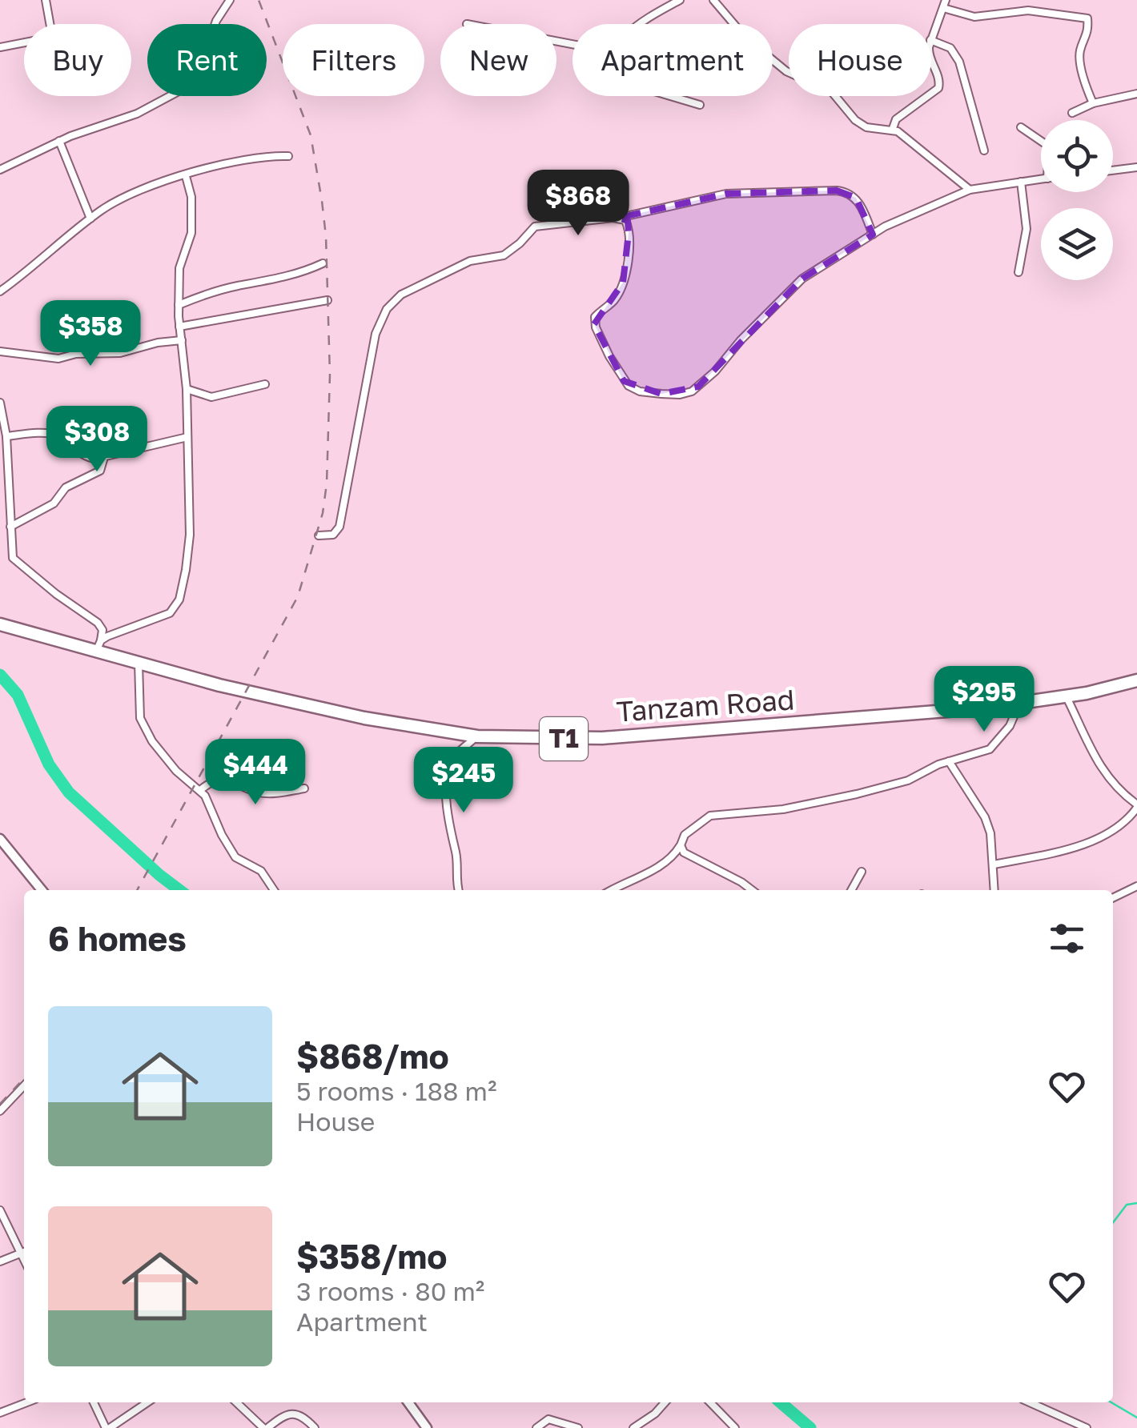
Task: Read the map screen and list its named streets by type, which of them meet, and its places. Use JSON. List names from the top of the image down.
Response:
{
  "streets": {
    "highway": ["Tanzam Road", "T1"]
  },
  "page": {
    "chip": [
      "Buy",
      "Rent",
      "Filters",
      "New",
      "Apartment",
      "House"
    ],
    "price": [
      "$868",
      "$358",
      "$308",
      "$295",
      "$444",
      "$245"
    ],
    "heading": "6 homes",
    "list": [
      {
        "name": "$868/mo",
        "note": "5 rooms · 188 m² · House"
      },
      {
        "name": "$358/mo",
        "note": "3 rooms · 80 m² · Apartment"
      }
    ]
  }
}
